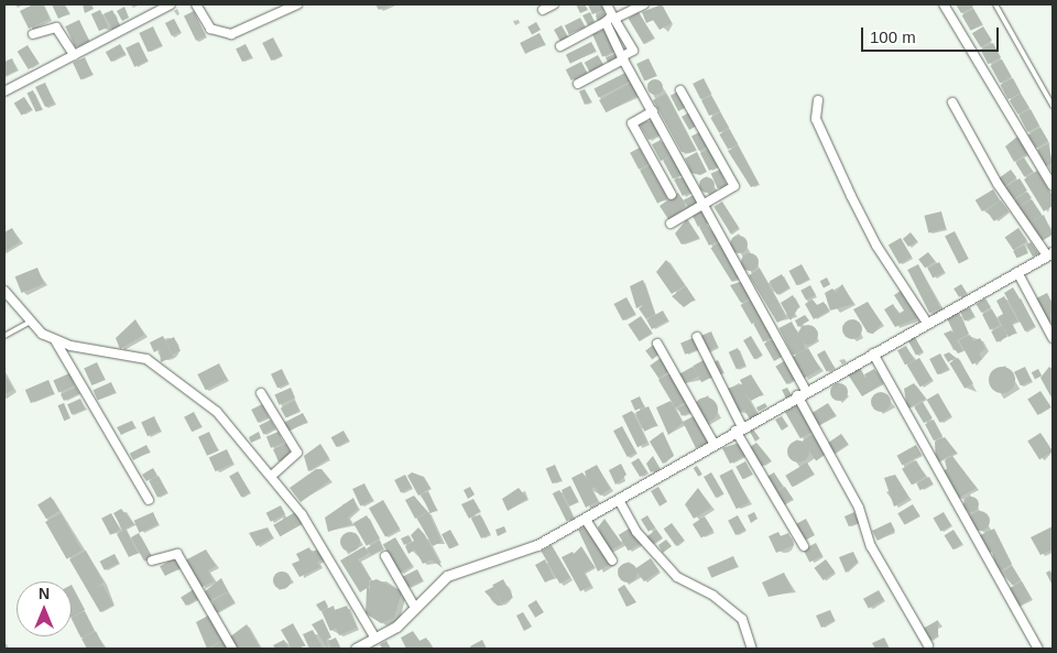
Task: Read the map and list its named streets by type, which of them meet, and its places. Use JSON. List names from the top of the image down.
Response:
{
  "scale_bar": "100 m",
  "north": "top"
}
